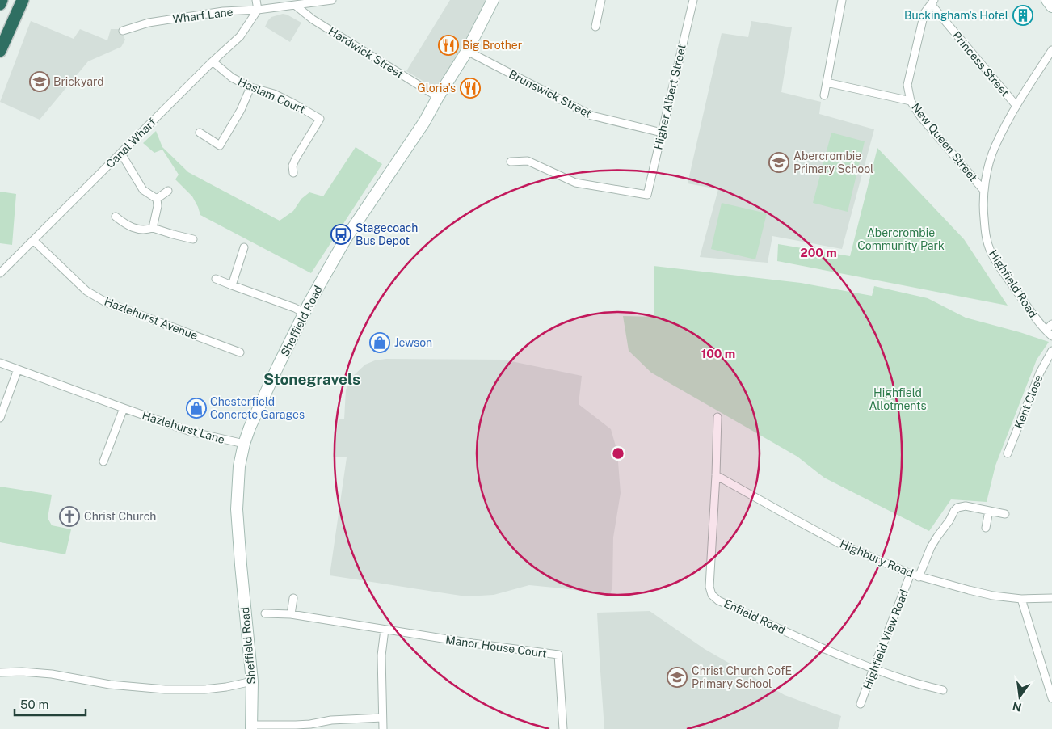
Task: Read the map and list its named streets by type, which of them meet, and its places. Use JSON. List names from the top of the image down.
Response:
{
  "streets": {
    "main road": ["Sheffield Road"],
    "street": [
      "Wharf Lane",
      "Hardwick Street",
      "Princess Street",
      "Brunswick Street",
      "Haslam Court",
      "Higher Albert Street",
      "New Queen Street",
      "Canal Wharf",
      "Highfield Road",
      "Hazlehurst Avenue",
      "Kent Close",
      "Hazlehurst Lane",
      "Highbury Road",
      "Enfield Road",
      "Highfield View Road",
      "Manor House Court"
    ]
  },
  "crossings": [
    ["Wharf Lane", "Hardwick Street"],
    ["Wharf Lane", "Canal Wharf"],
    ["Hardwick Street", "Sheffield Road"],
    ["Princess Street", "New Queen Street"],
    ["Princess Street", "Highfield Road"],
    ["Brunswick Street", "Higher Albert Street"],
    ["Brunswick Street", "Sheffield Road"],
    ["Haslam Court", "Canal Wharf"],
    ["New Queen Street", "Highfield Road"],
    ["Canal Wharf", "Hazlehurst Avenue"],
    ["Sheffield Road", "Hazlehurst Lane"],
    ["Highbury Road", "Enfield Road"],
    ["Highbury Road", "Highfield View Road"],
    ["Enfield Road", "Highfield View Road"]
  ],
  "districts": ["Stonegravels"],
  "parks": ["Abercrombie Community Park", "Highfield Allotments"],
  "places": {
    "building": ["Buckingham's Hotel"],
    "restaurant": ["Big Brother", "Gloria's"],
    "school or university": ["Brickyard", "Abercrombie Primary School", "Christ Church CofE Primary School"],
    "bus stop": ["Stagecoach Bus Depot"],
    "shop": ["Jewson", "Chesterfield Concrete Garages"],
    "church": ["Christ Church"]
  },
  "scale_bar": "50 m",
  "north": "bottom",
  "rings": ["200 m", "100 m"]
}
